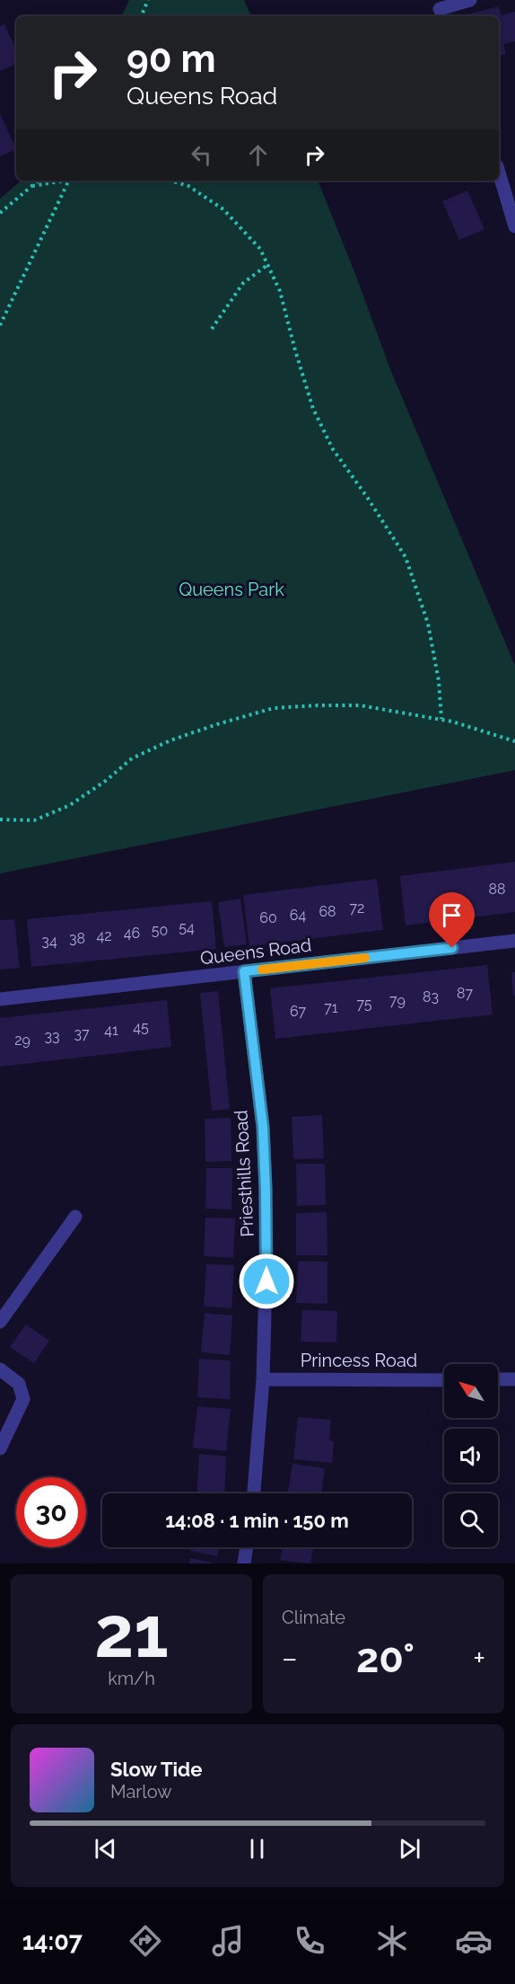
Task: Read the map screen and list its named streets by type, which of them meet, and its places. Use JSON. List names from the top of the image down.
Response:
{
  "streets": {
    "street": ["Queens Road", "Priesthills Road", "Princess Road"]
  },
  "crossings": [
    ["Queens Road", "Priesthills Road"],
    ["Priesthills Road", "Princess Road"]
  ],
  "parks": ["Queens Park"],
  "house_numbers": [
    "88",
    "72",
    "68",
    "64",
    "60",
    "54",
    "50",
    "46",
    "42",
    "38",
    "34",
    "87",
    "83",
    "79",
    "75",
    "71",
    "67",
    "45",
    "41",
    "37",
    "33",
    "29"
  ],
  "north": "top left",
  "page": {
    "turn": ["90 m", "Queens Road"],
    "limit": "30",
    "trip": "14:08 · 1 min · 150 m",
    "tile": [
      ["21", "km/h"],
      "Climate"
    ],
    "heat": ["−", "20°", "+"],
    "song": ["Slow Tide", "Marlow"],
    "tabs": "14:07"
  }
}
